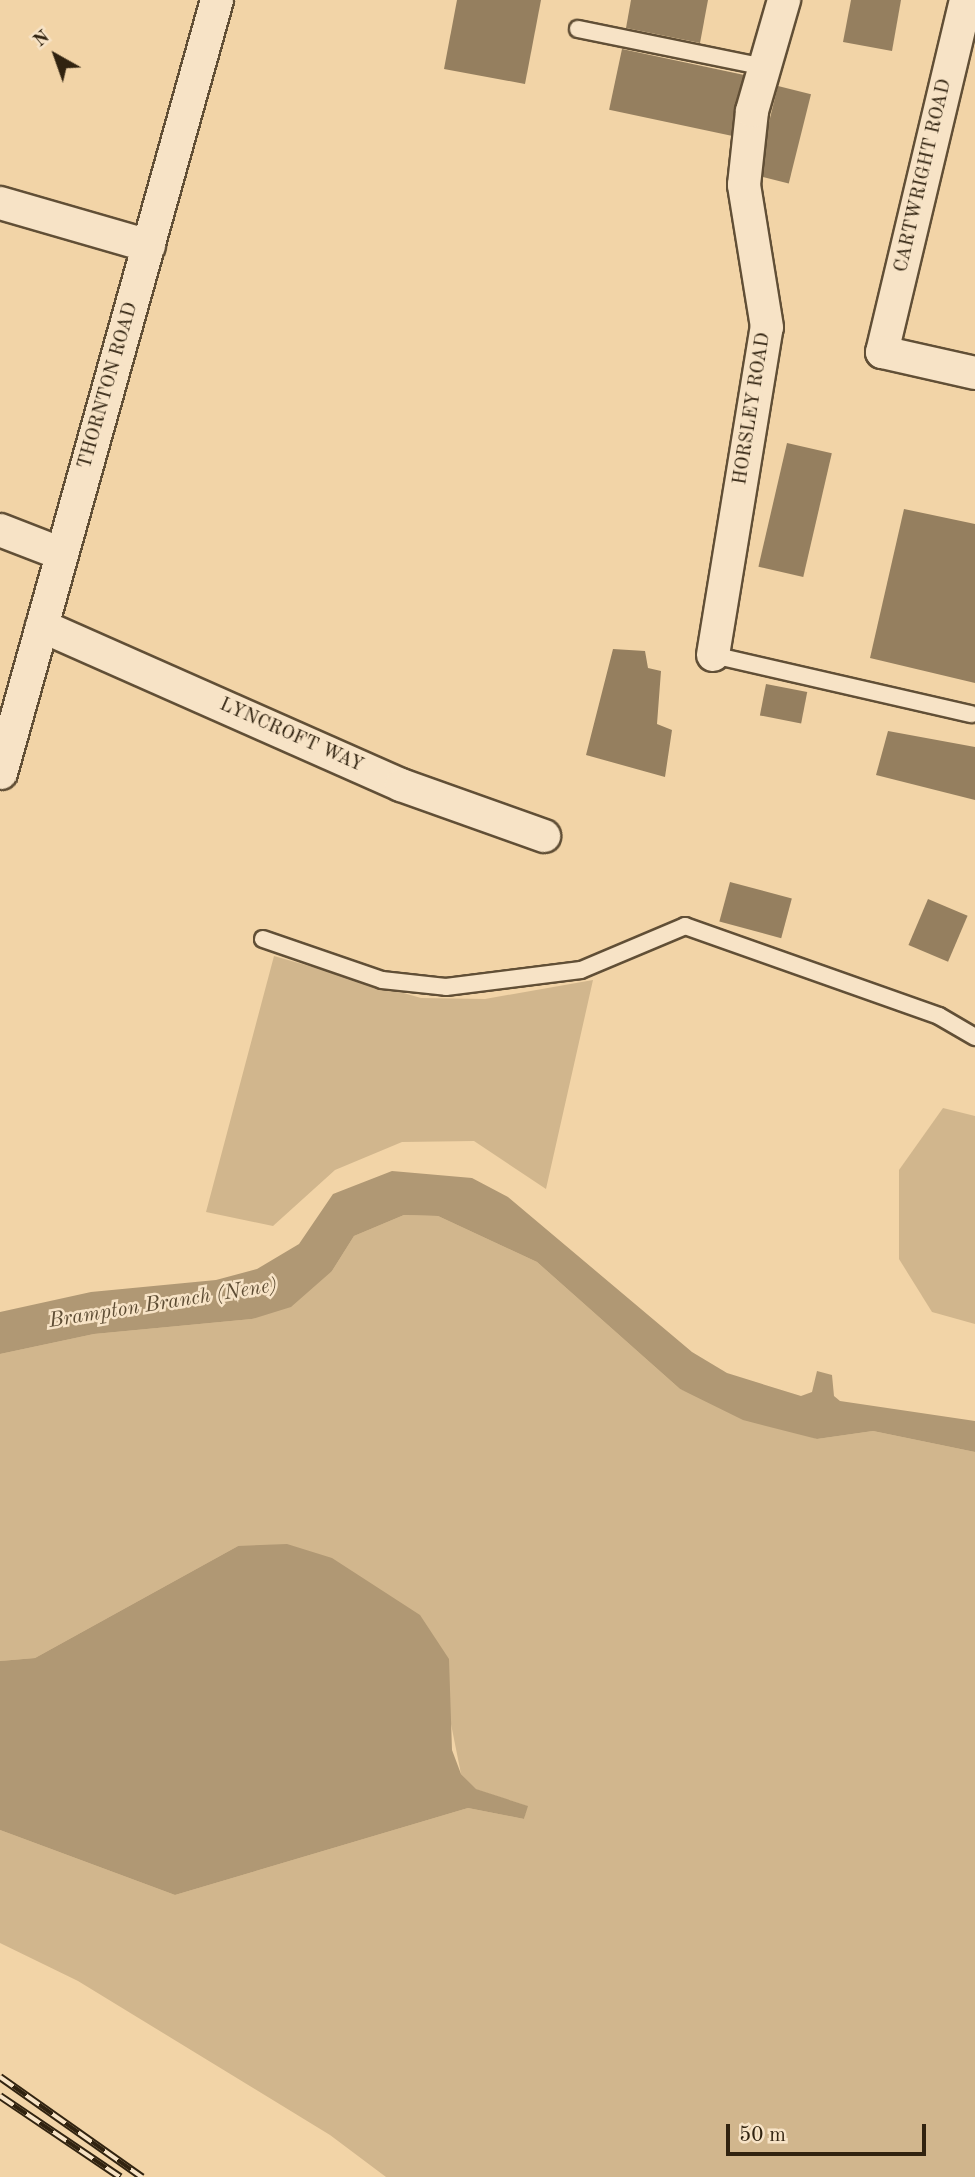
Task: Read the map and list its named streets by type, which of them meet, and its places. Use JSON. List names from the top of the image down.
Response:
{
  "streets": {
    "street": [
      "CARTWRIGHT ROAD",
      "THORNTON ROAD",
      "HORSLEY ROAD",
      "LYNCROFT WAY"
    ]
  },
  "crossings": [
    ["THORNTON ROAD", "LYNCROFT WAY"]
  ],
  "water": ["Brampton Branch (Nene)"],
  "scale_bar": "50 m",
  "north": "top left"
}
